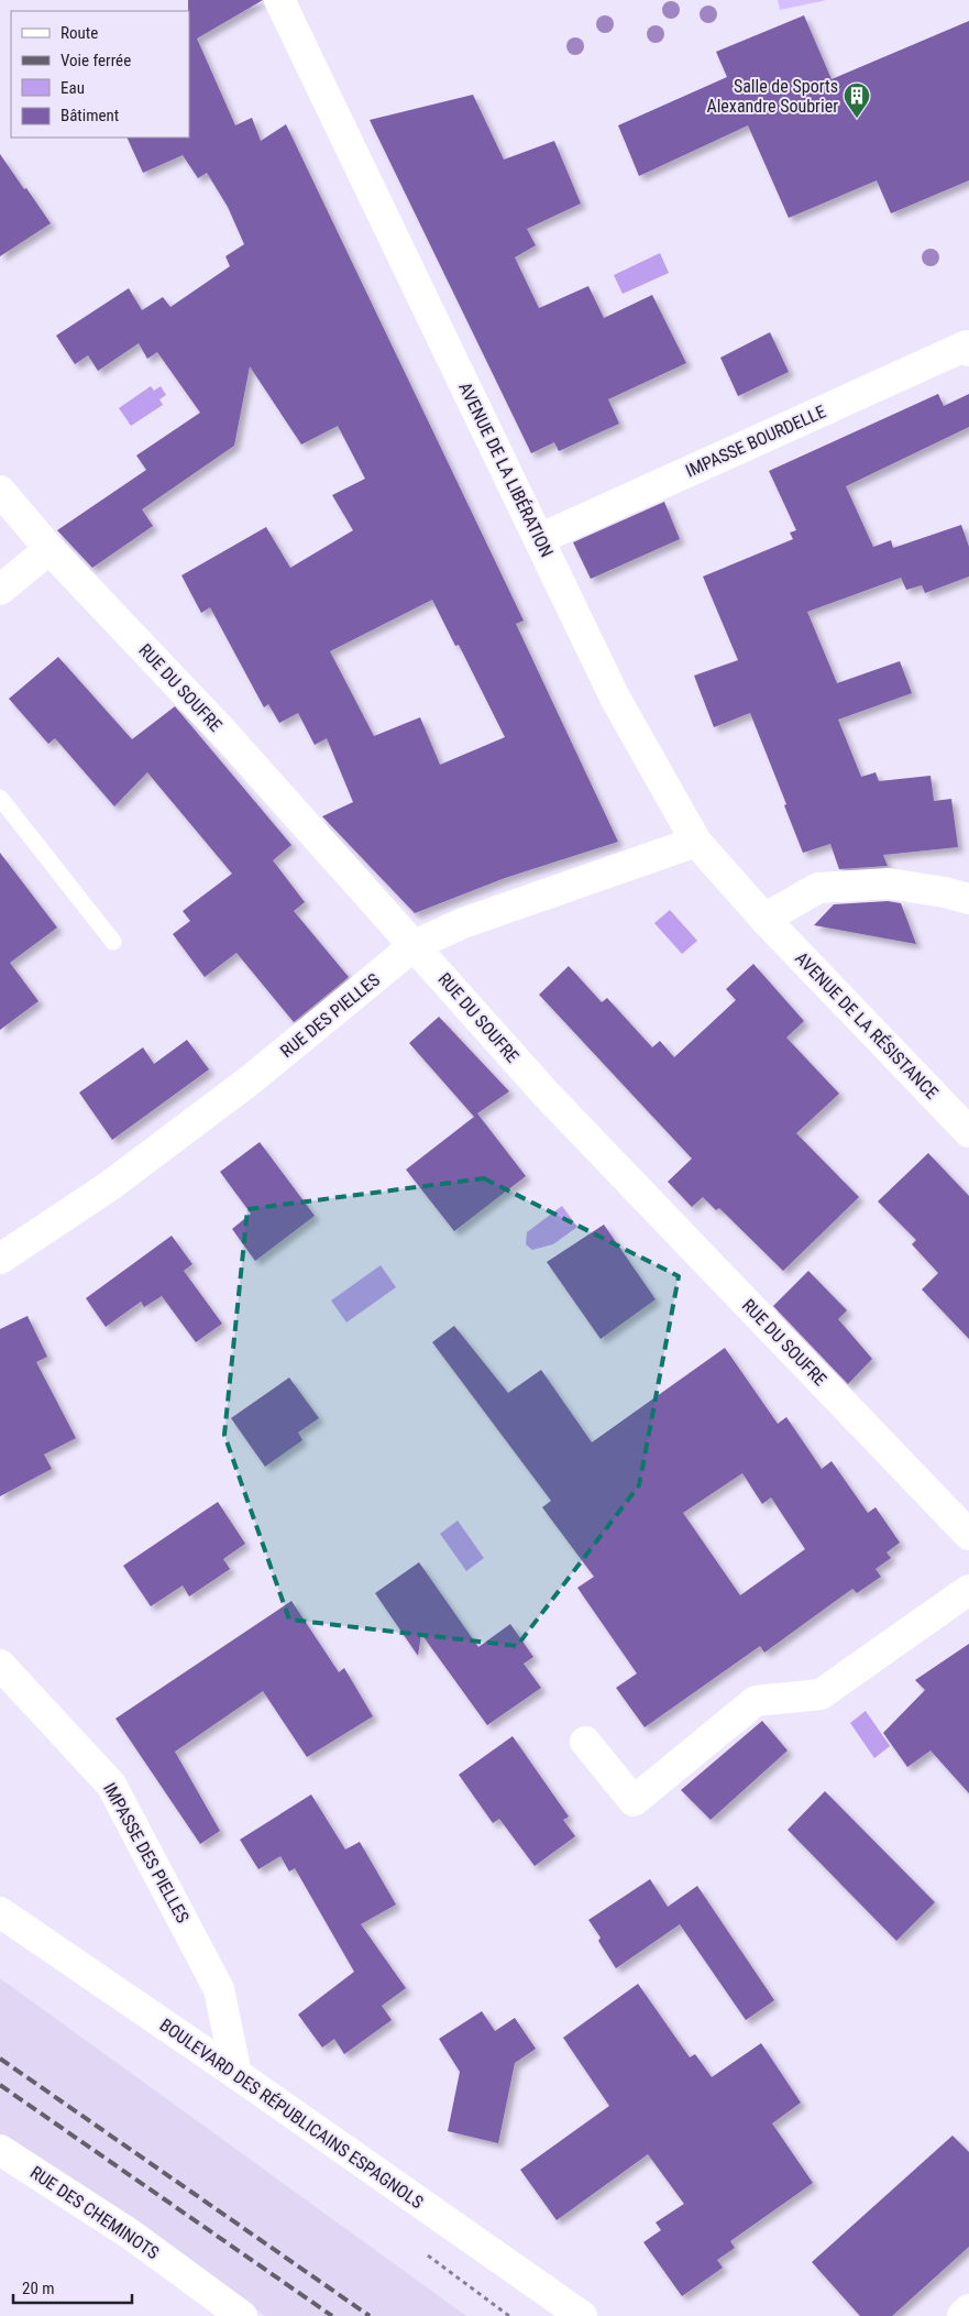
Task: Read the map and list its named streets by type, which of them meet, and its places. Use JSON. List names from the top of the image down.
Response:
{
  "streets": {
    "street": [
      "IMPASSE BOURDELLE",
      "AVENUE DE LA LIBÉRATION",
      "RUE DU SOUFRE",
      "RUE DES PIELLES",
      "AVENUE DE LA RÉSISTANCE",
      "IMPASSE DES PIELLES",
      "BOULEVARD DES RÉPUBLICAINS ESPAGNOLS",
      "RUE DES CHEMINOTS"
    ]
  },
  "crossings": [
    ["IMPASSE BOURDELLE", "AVENUE DE LA LIBÉRATION"],
    ["AVENUE DE LA LIBÉRATION", "RUE DES PIELLES"],
    ["AVENUE DE LA LIBÉRATION", "AVENUE DE LA RÉSISTANCE"],
    ["RUE DU SOUFRE", "RUE DES PIELLES"],
    ["IMPASSE DES PIELLES", "BOULEVARD DES RÉPUBLICAINS ESPAGNOLS"]
  ],
  "places": {
    "building": ["Salle de Sports Alexandre Soubrier"]
  },
  "legend": [
    "Route",
    "Voie ferrée",
    "Eau",
    "Bâtiment"
  ],
  "scale_bar": "20 m"
}
